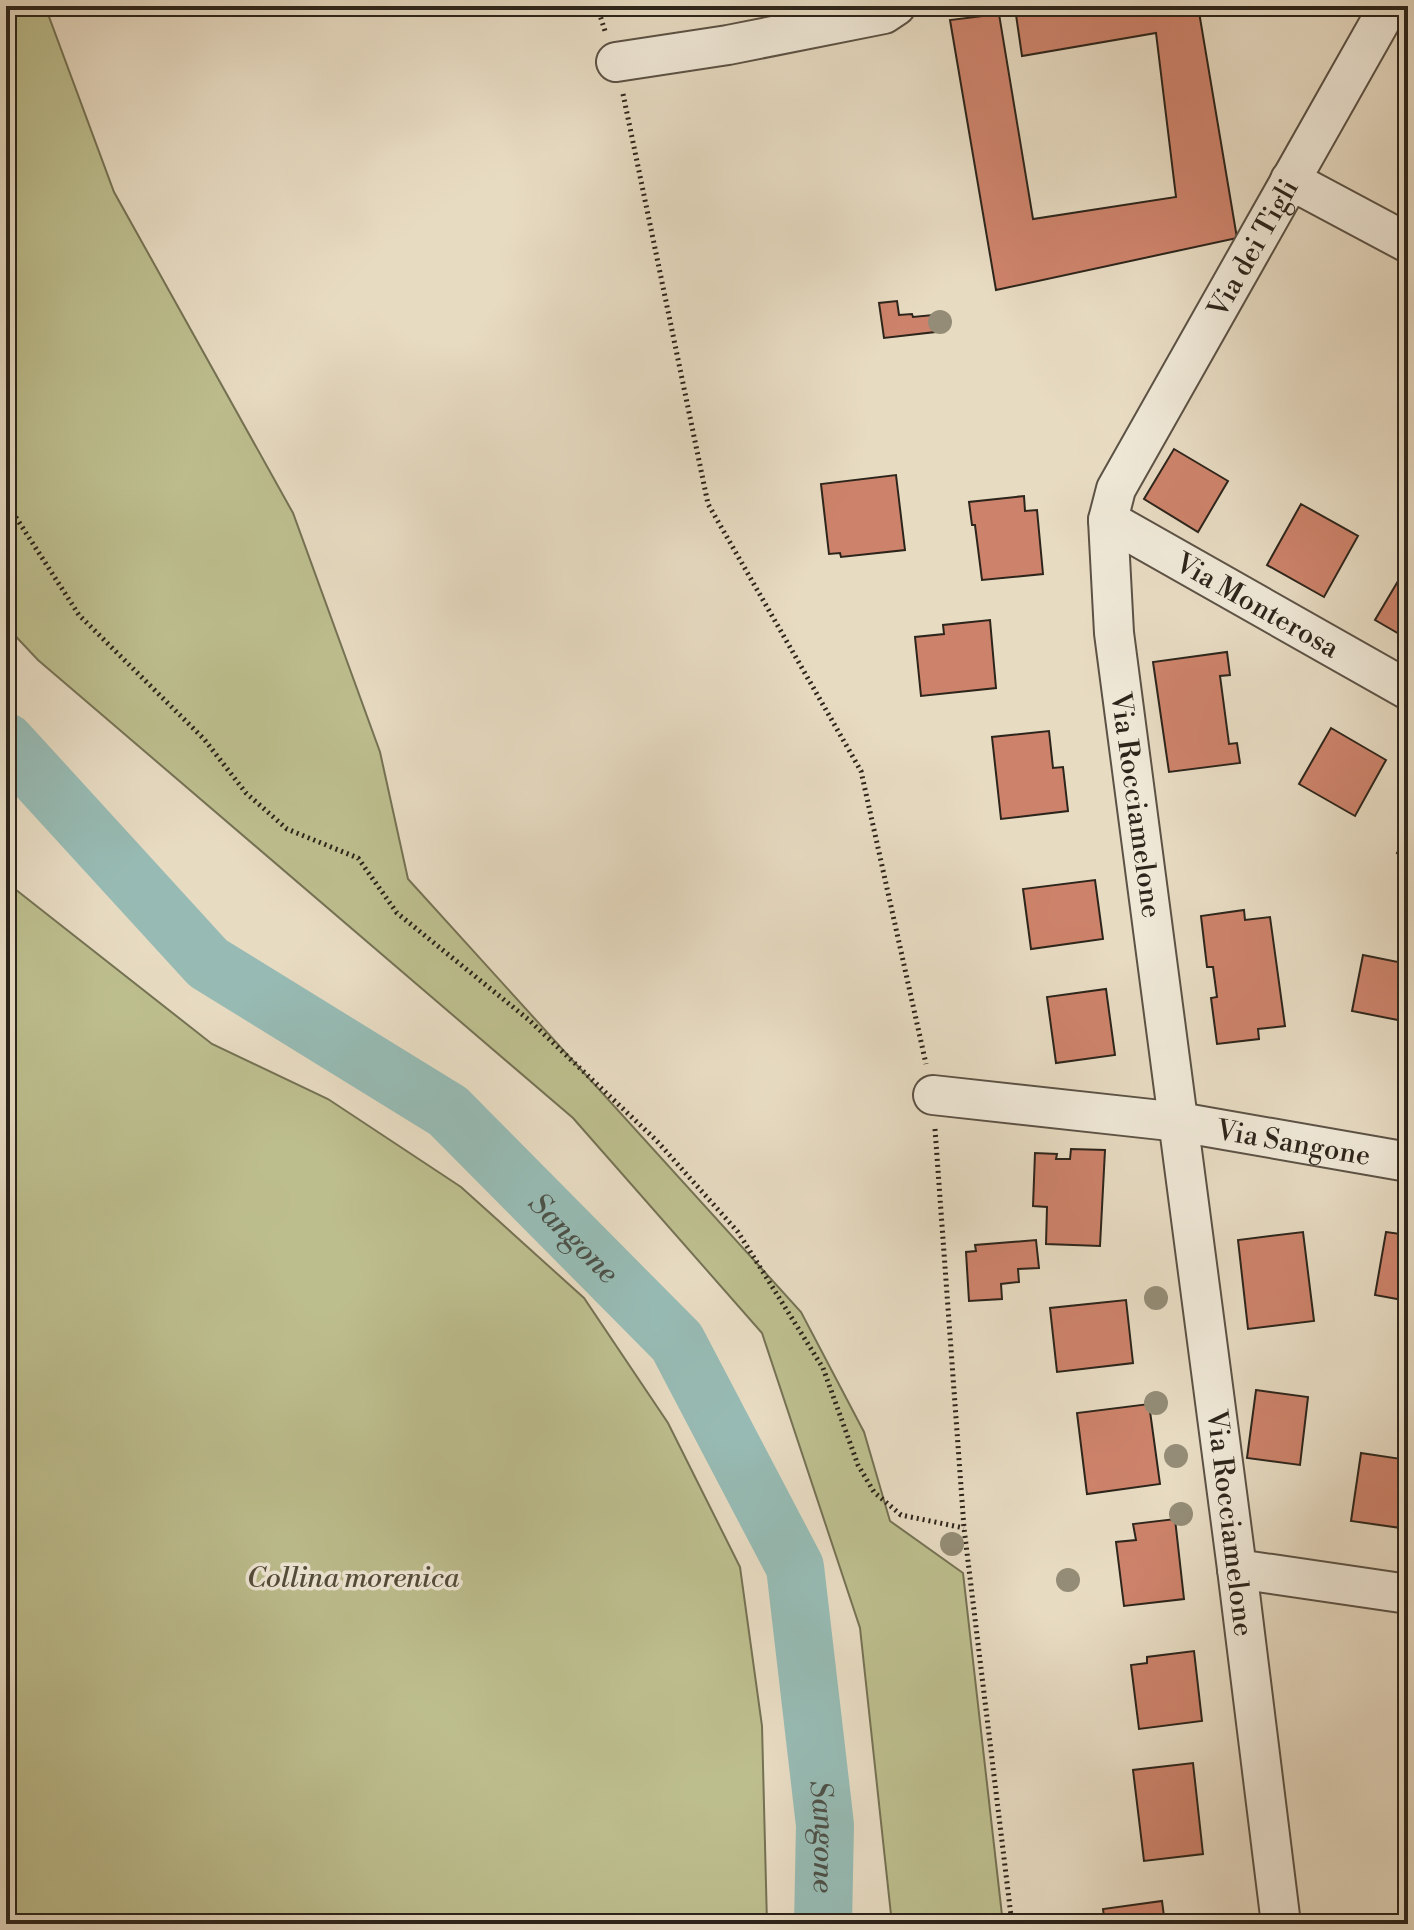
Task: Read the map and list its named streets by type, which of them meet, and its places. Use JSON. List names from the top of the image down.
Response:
{
  "streets": {
    "street": [
      "Via dei Tigli",
      "Via Monterosa",
      "Via Rocciamelone",
      "Via Sangone"
    ]
  },
  "crossings": [
    ["Via dei Tigli", "Via Monterosa"],
    ["Via dei Tigli", "Via Rocciamelone"],
    ["Via Monterosa", "Via Rocciamelone"],
    ["Via Rocciamelone", "Via Sangone"]
  ],
  "water": ["Sangone"],
  "parks": ["Collina morenica"]
}
